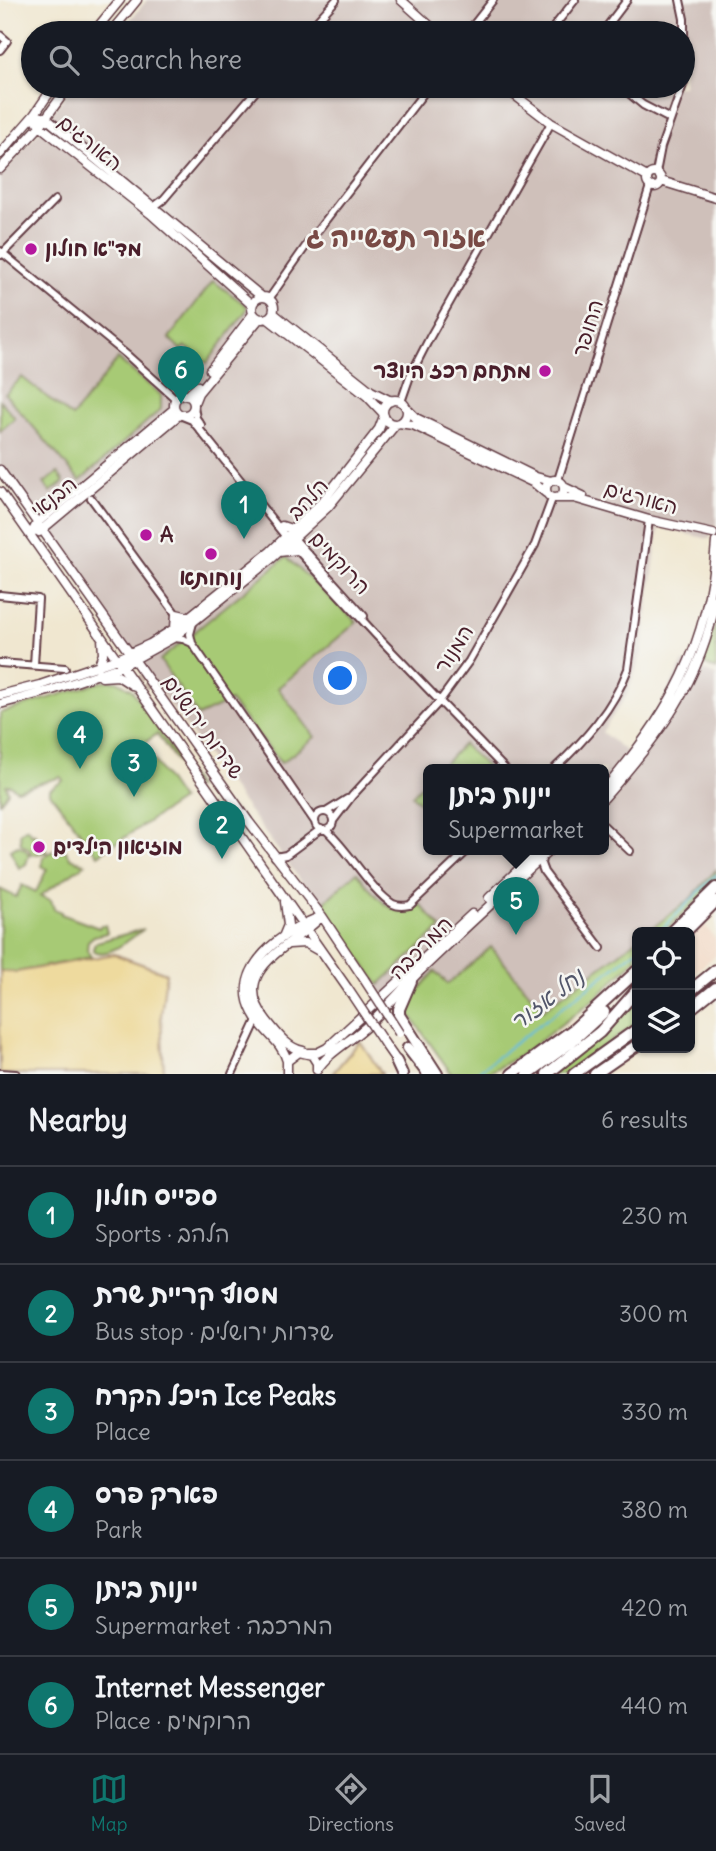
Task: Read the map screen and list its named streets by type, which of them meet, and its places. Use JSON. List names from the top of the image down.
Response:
{
  "streets": {
    "street": [
      "האורגים",
      "החופר",
      "הבנאי",
      "הלהב",
      "הרוקמים",
      "המנור",
      "שדרות ירושלים",
      "המרכבה"
    ]
  },
  "crossings": [
    ["האורגים", "החופר"],
    ["האורגים", "הלהב"],
    ["האורגים", "המנור"],
    ["הבנאי", "הרוקמים"],
    ["הבנאי", "שדרות ירושלים"],
    ["הלהב", "הרוקמים"],
    ["הלהב", "שדרות ירושלים"],
    ["הרוקמים", "המנור"],
    ["המנור", "שדרות ירושלים"]
  ],
  "districts": ["אזור תעשייה ג"],
  "water": ["נחל אזור"],
  "places": [
    "מד\"א חולון",
    "מתחם רכז היוצר",
    "A",
    "נוחותא",
    "מוזיאון הילדים"
  ],
  "page": {
    "search": "Search here",
    "pins": [
      "6",
      "1",
      "4",
      "3",
      "2",
      "5"
    ],
    "popup": ["יינות ביתן", "Supermarket"],
    "heading": ["Nearby", "6 results"],
    "list": [
      {
        "mark": "1",
        "name": "ספייס חולון",
        "note": "Sports · הלהב",
        "value": "230 m"
      },
      {
        "mark": "2",
        "name": "מסוף קריית שרת",
        "note": "Bus stop · שדרות ירושלים",
        "value": "300 m"
      },
      {
        "mark": "3",
        "name": "היכל הקרח Ice Peaks",
        "note": "Place",
        "value": "330 m"
      },
      {
        "mark": "4",
        "name": "פארק פרס",
        "note": "Park",
        "value": "380 m"
      },
      {
        "mark": "5",
        "name": "יינות ביתן",
        "note": "Supermarket · המרכבה",
        "value": "420 m"
      },
      {
        "mark": "6",
        "name": "Internet Messenger",
        "note": "Place · הרוקמים",
        "value": "440 m"
      }
    ],
    "nav": ["Map", "Directions", "Saved"]
  }
}
